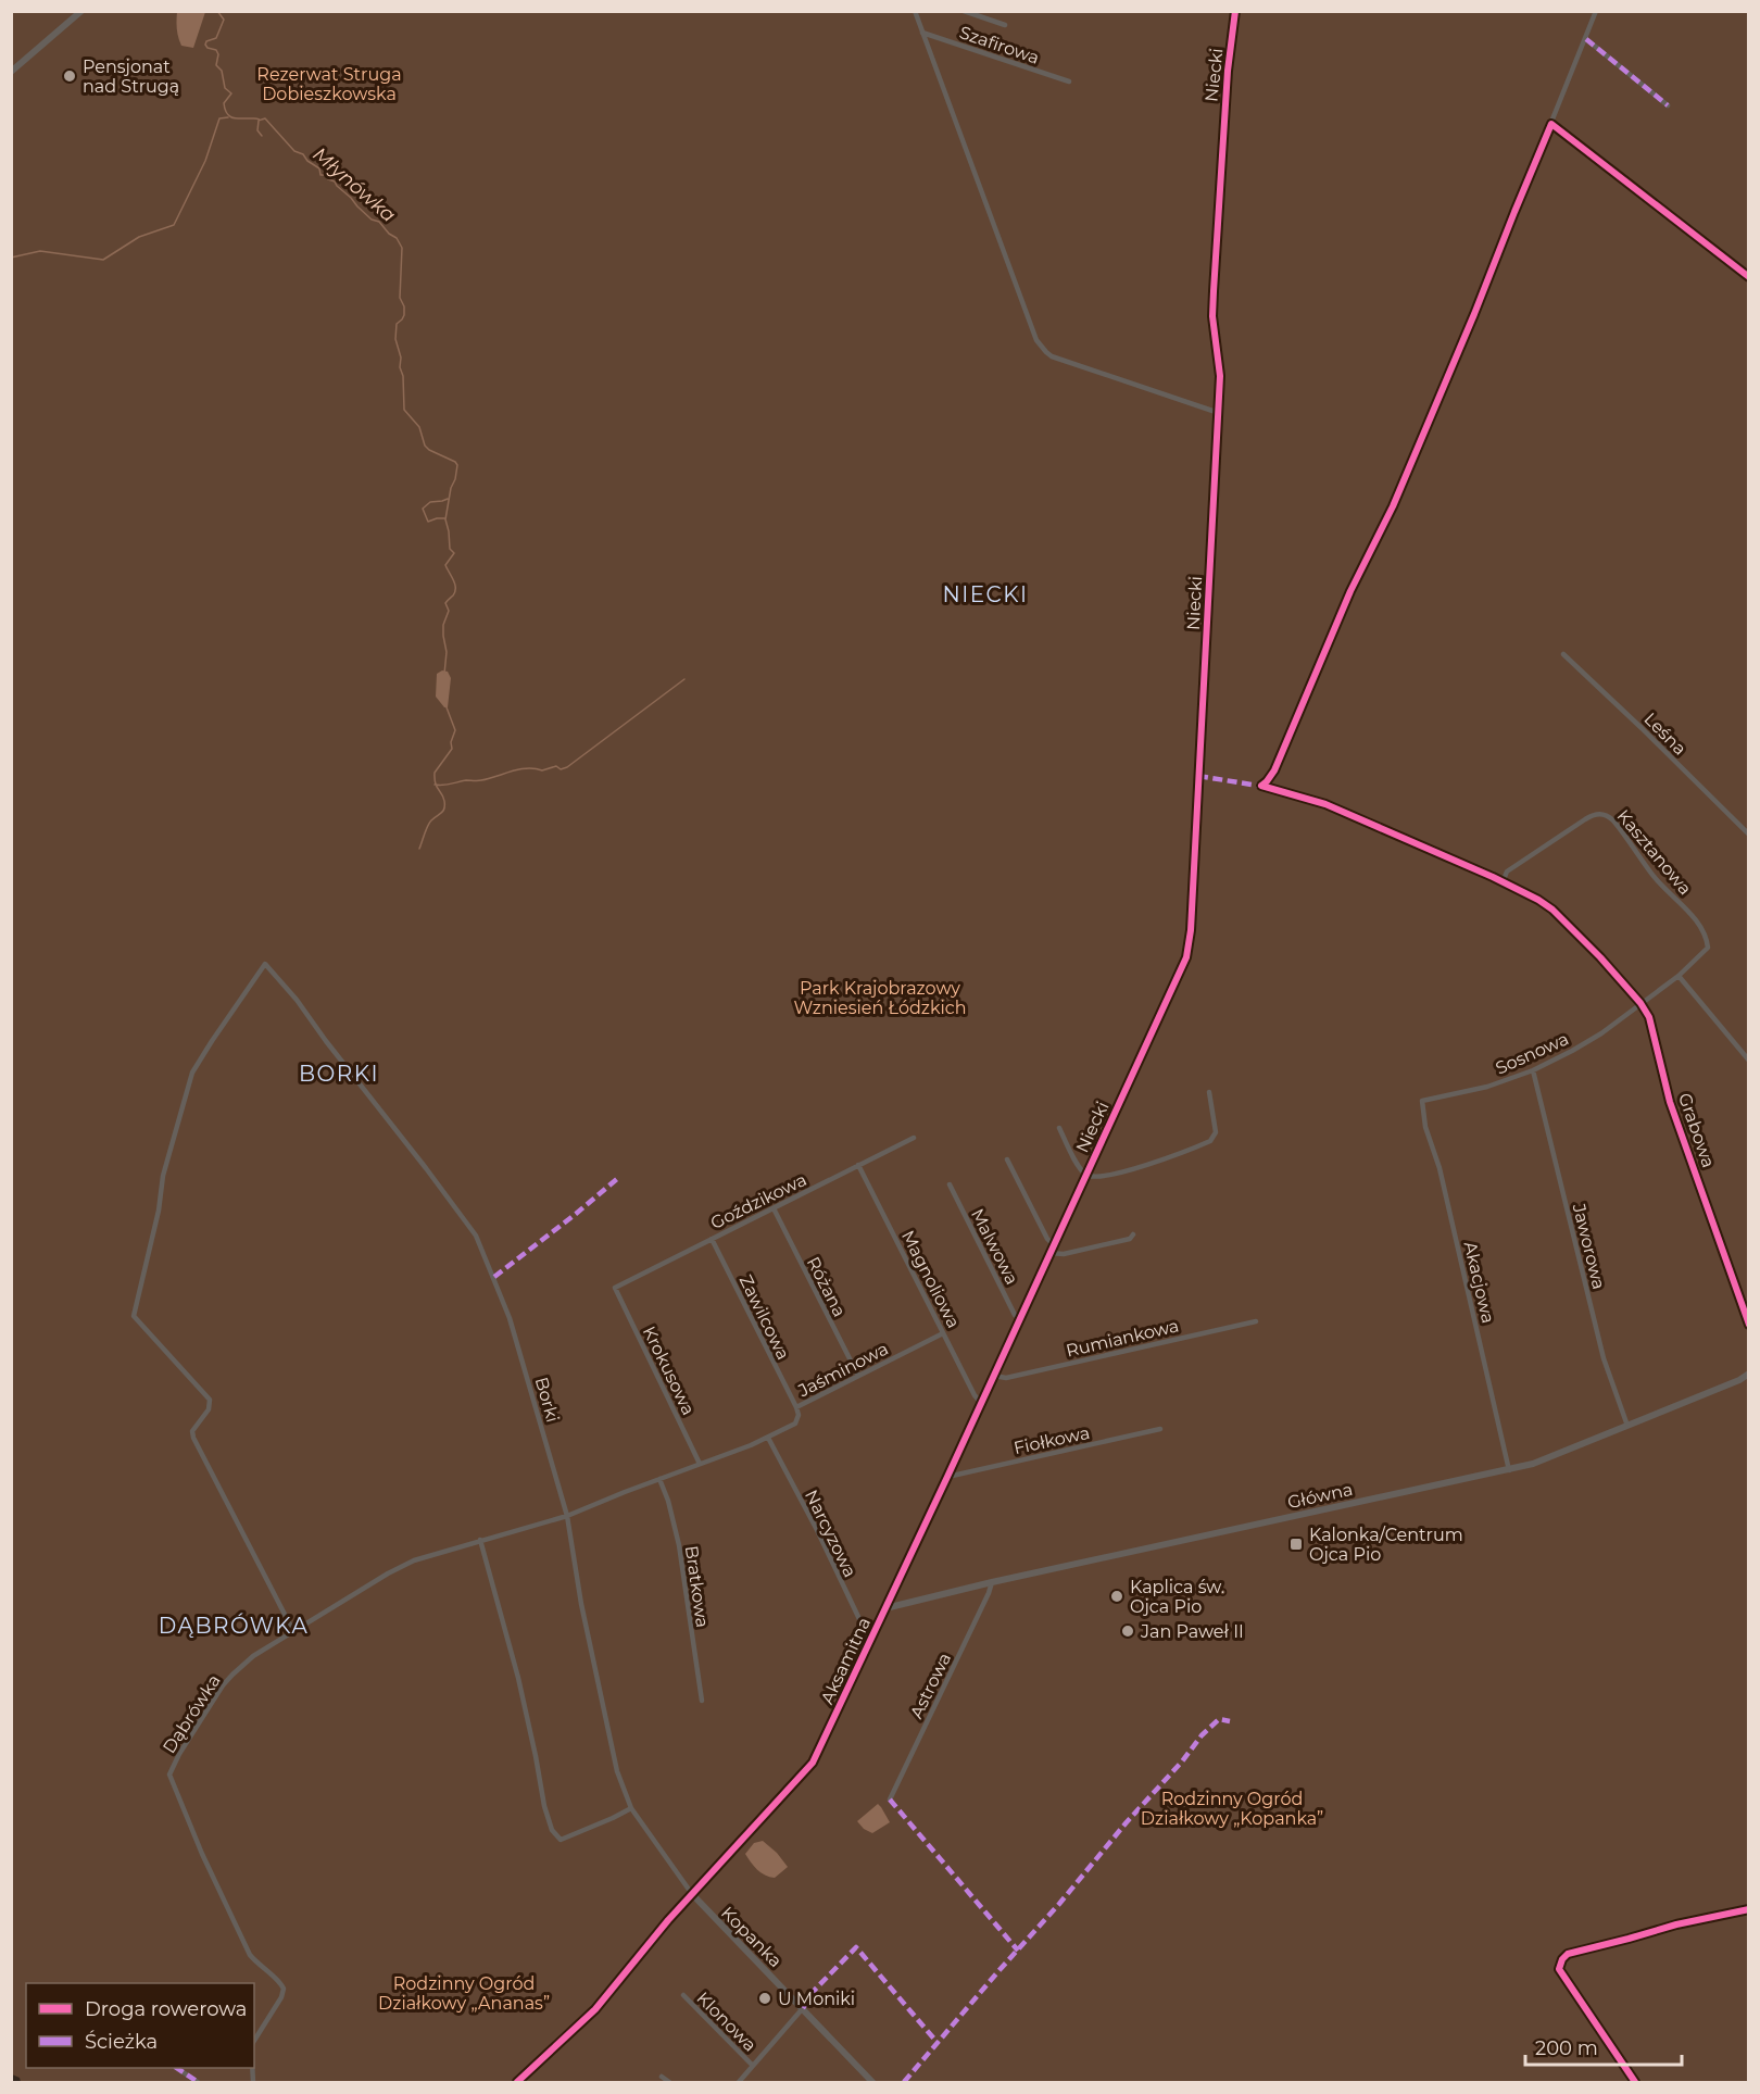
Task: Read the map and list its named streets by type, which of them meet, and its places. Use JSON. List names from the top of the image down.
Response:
{
  "streets": {
    "street": [
      "Szafirowa",
      "Niecki",
      "Leśna",
      "Kasztanowa",
      "Sosnowa",
      "Grabowa",
      "Goździkowa",
      "Malwowa",
      "Jaworowa",
      "Magnoliowa",
      "Akacjowa",
      "Różana",
      "Zawilcowa",
      "Rumiankowa",
      "Jaśminowa",
      "Krokusowa",
      "Borki",
      "Fiołkowa",
      "Główna",
      "Narcyzowa",
      "Bratkowa",
      "Aksamitna",
      "Astrowa",
      "Dąbrówka",
      "Kopanka",
      "Klonowa"
    ]
  },
  "crossings": [
    ["Niecki", "Aksamitna"],
    ["Kasztanowa", "Sosnowa"],
    ["Kasztanowa", "Grabowa"],
    ["Sosnowa", "Grabowa"],
    ["Sosnowa", "Jaworowa"],
    ["Sosnowa", "Akacjowa"],
    ["Goździkowa", "Magnoliowa"],
    ["Goździkowa", "Różana"],
    ["Goździkowa", "Zawilcowa"],
    ["Goździkowa", "Krokusowa"],
    ["Malwowa", "Aksamitna"],
    ["Jaworowa", "Główna"],
    ["Magnoliowa", "Jaśminowa"],
    ["Magnoliowa", "Aksamitna"],
    ["Akacjowa", "Główna"],
    ["Różana", "Jaśminowa"],
    ["Zawilcowa", "Jaśminowa"],
    ["Rumiankowa", "Aksamitna"],
    ["Jaśminowa", "Krokusowa"],
    ["Jaśminowa", "Narcyzowa"],
    ["Jaśminowa", "Bratkowa"],
    ["Jaśminowa", "Dąbrówka"],
    ["Borki", "Aksamitna"],
    ["Borki", "Dąbrówka"],
    ["Borki", "Kopanka"],
    ["Fiołkowa", "Aksamitna"],
    ["Główna", "Aksamitna"],
    ["Główna", "Astrowa"],
    ["Narcyzowa", "Aksamitna"],
    ["Bratkowa", "Dąbrówka"],
    ["Aksamitna", "Kopanka"]
  ],
  "districts": ["NIECKI", "BORKI", "DĄBRÓWKA"],
  "water": ["Młynówka"],
  "parks": [
    "Rezerwat Struga Dobieszkowska",
    "Park Krajobrazowy Wzniesień Łódzkich",
    "Rodzinny Ogród Działkowy „Kopanka”",
    "Rodzinny Ogród Działkowy „Ananas”"
  ],
  "places": {
    "other": [
      "Pensjonat nad Strugą",
      "Kaplica św. Ojca Pio",
      "Jan Paweł II",
      "U Moniki"
    ],
    "transit": ["Kalonka/Centrum Ojca Pio"]
  },
  "legend": ["Droga rowerowa", "Ścieżka"],
  "scale_bar": "200 m"
}
